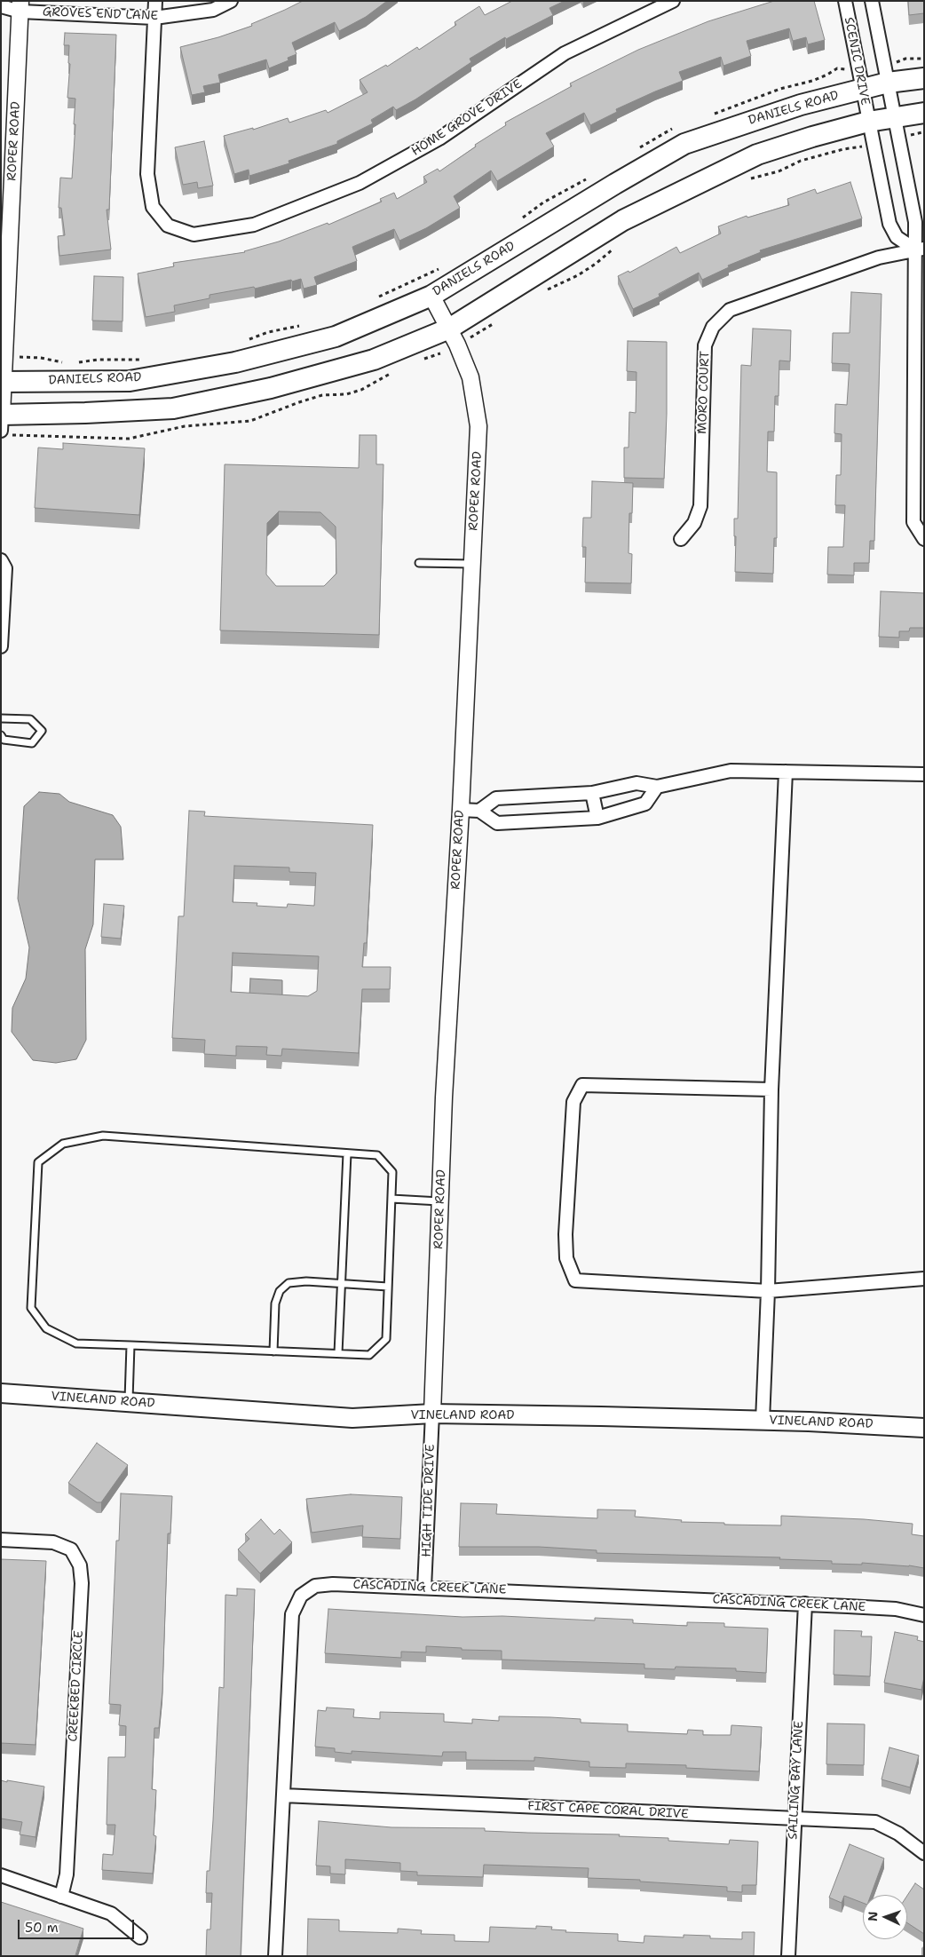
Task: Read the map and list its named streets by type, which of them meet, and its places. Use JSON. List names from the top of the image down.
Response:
{
  "streets": {
    "main road": ["DANIELS ROAD", "VINELAND ROAD"],
    "street": [
      "GROVES END LANE",
      "SCENIC DRIVE",
      "HOME GROVE DRIVE",
      "ROPER ROAD",
      "MORO COURT",
      "HIGH TIDE DRIVE",
      "CASCADING CREEK LANE",
      "CREEKBED CIRCLE",
      "SAILING BAY LANE",
      "FIRST CAPE CORAL DRIVE"
    ]
  },
  "crossings": [
    ["GROVES END LANE", "HOME GROVE DRIVE"],
    ["GROVES END LANE", "ROPER ROAD"],
    ["SCENIC DRIVE", "DANIELS ROAD"],
    ["SCENIC DRIVE", "MORO COURT"],
    ["DANIELS ROAD", "ROPER ROAD"],
    ["ROPER ROAD", "VINELAND ROAD"],
    ["ROPER ROAD", "HIGH TIDE DRIVE"],
    ["VINELAND ROAD", "HIGH TIDE DRIVE"],
    ["HIGH TIDE DRIVE", "CASCADING CREEK LANE"],
    ["CASCADING CREEK LANE", "SAILING BAY LANE"],
    ["CASCADING CREEK LANE", "FIRST CAPE CORAL DRIVE"],
    ["SAILING BAY LANE", "FIRST CAPE CORAL DRIVE"]
  ],
  "scale_bar": "50 m",
  "north": "left"
}
